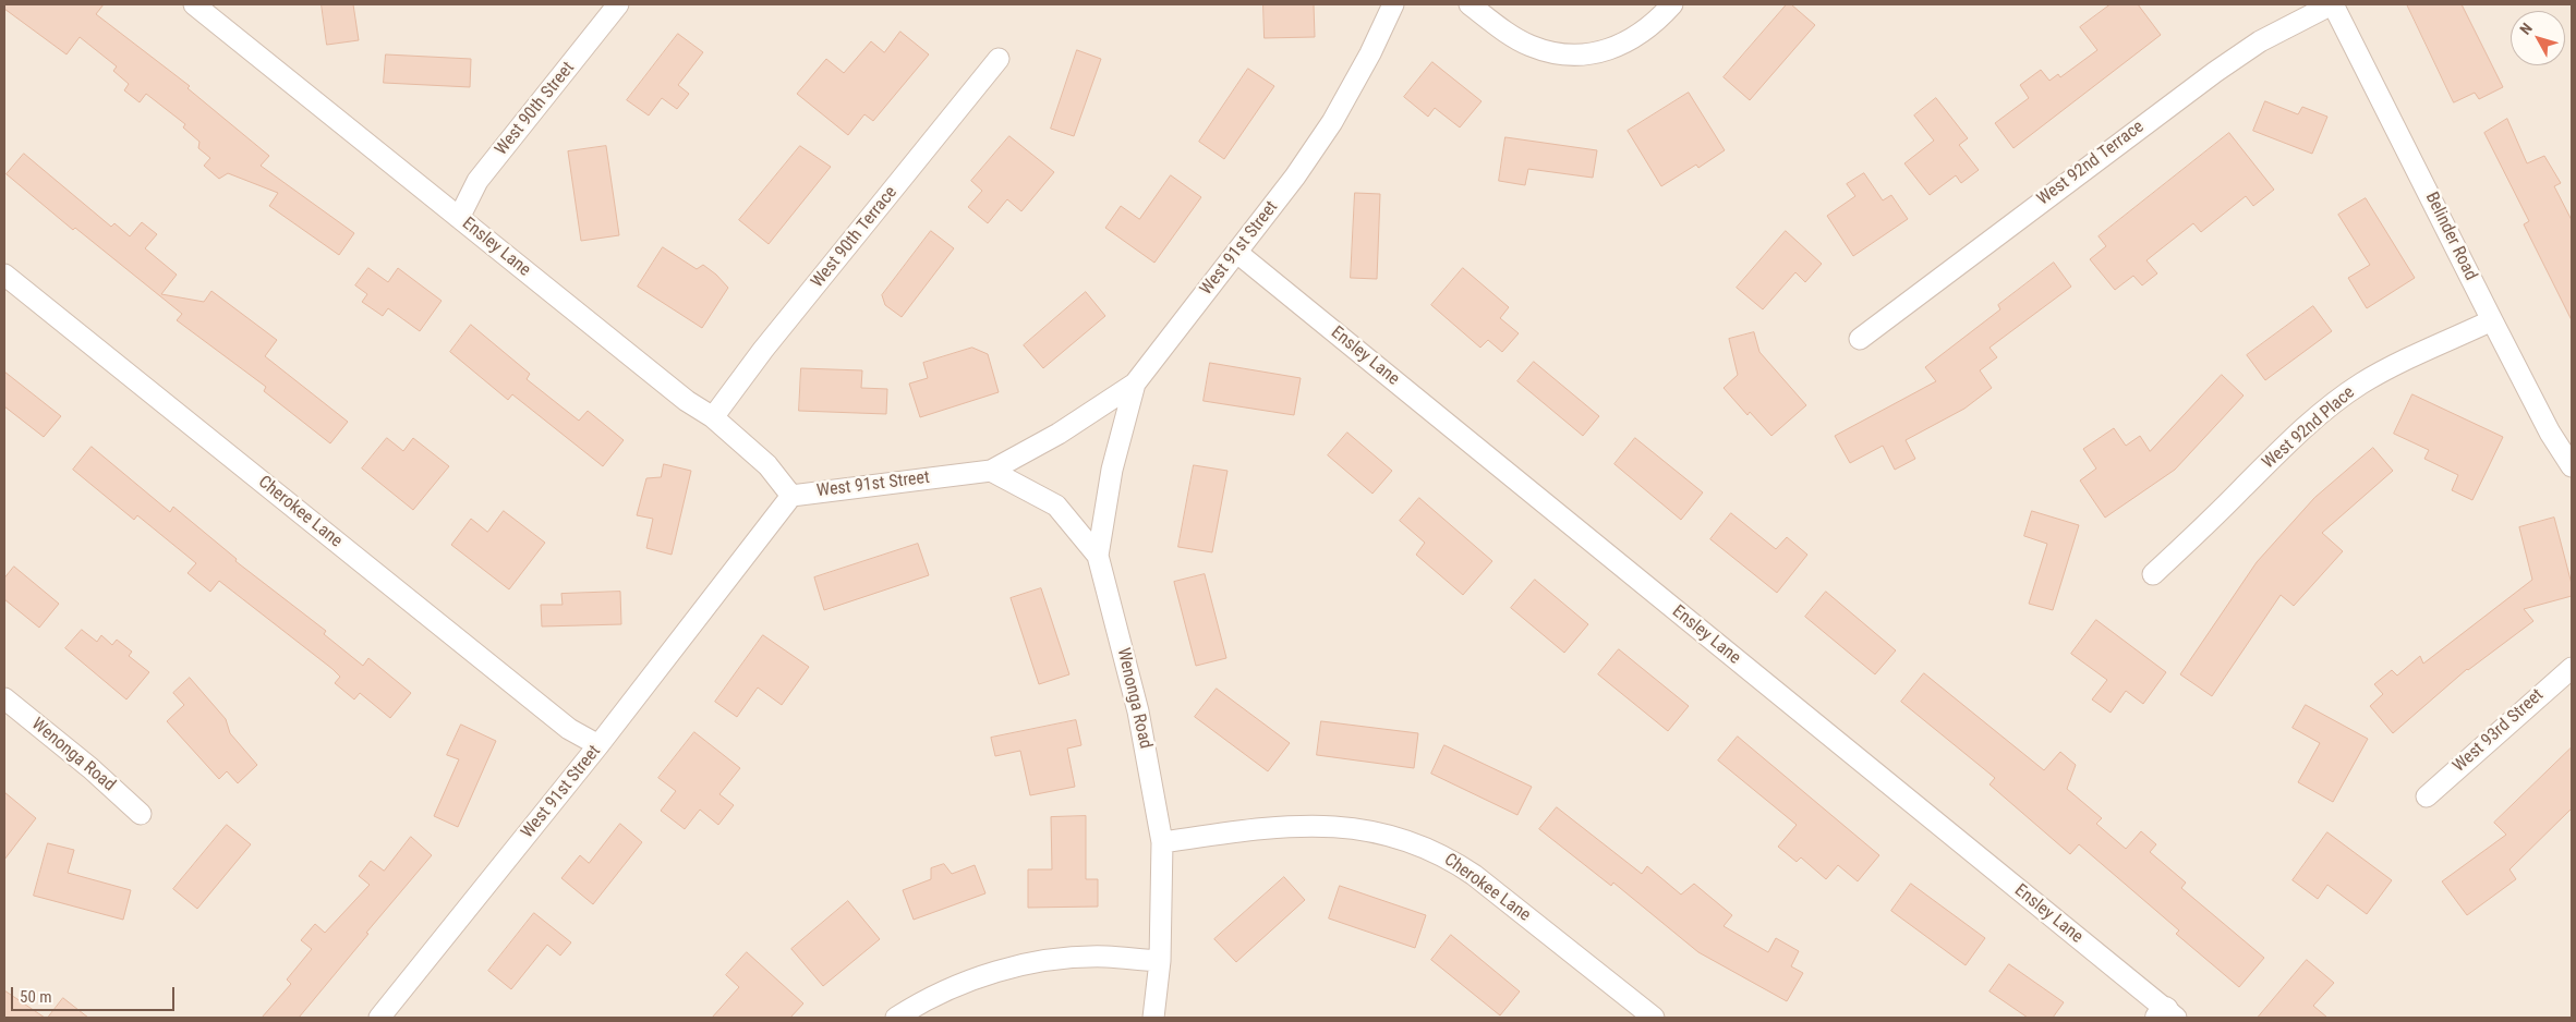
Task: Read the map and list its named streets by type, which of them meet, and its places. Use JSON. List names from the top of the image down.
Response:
{
  "streets": {
    "street": [
      "West 90th Street",
      "West 92nd Terrace",
      "Belinder Road",
      "West 90th Terrace",
      "Ensley Lane",
      "West 91st Street",
      "West 92nd Place",
      "Cherokee Lane",
      "Wenonga Road",
      "West 93rd Street"
    ]
  },
  "crossings": [
    ["West 90th Street", "Ensley Lane"],
    ["West 92nd Terrace", "Belinder Road"],
    ["Belinder Road", "West 92nd Place"],
    ["West 90th Terrace", "Ensley Lane"],
    ["Ensley Lane", "West 91st Street"],
    ["West 91st Street", "Cherokee Lane"],
    ["West 91st Street", "Wenonga Road"],
    ["Cherokee Lane", "Wenonga Road"]
  ],
  "scale_bar": "50 m",
  "north": "top left"
}
